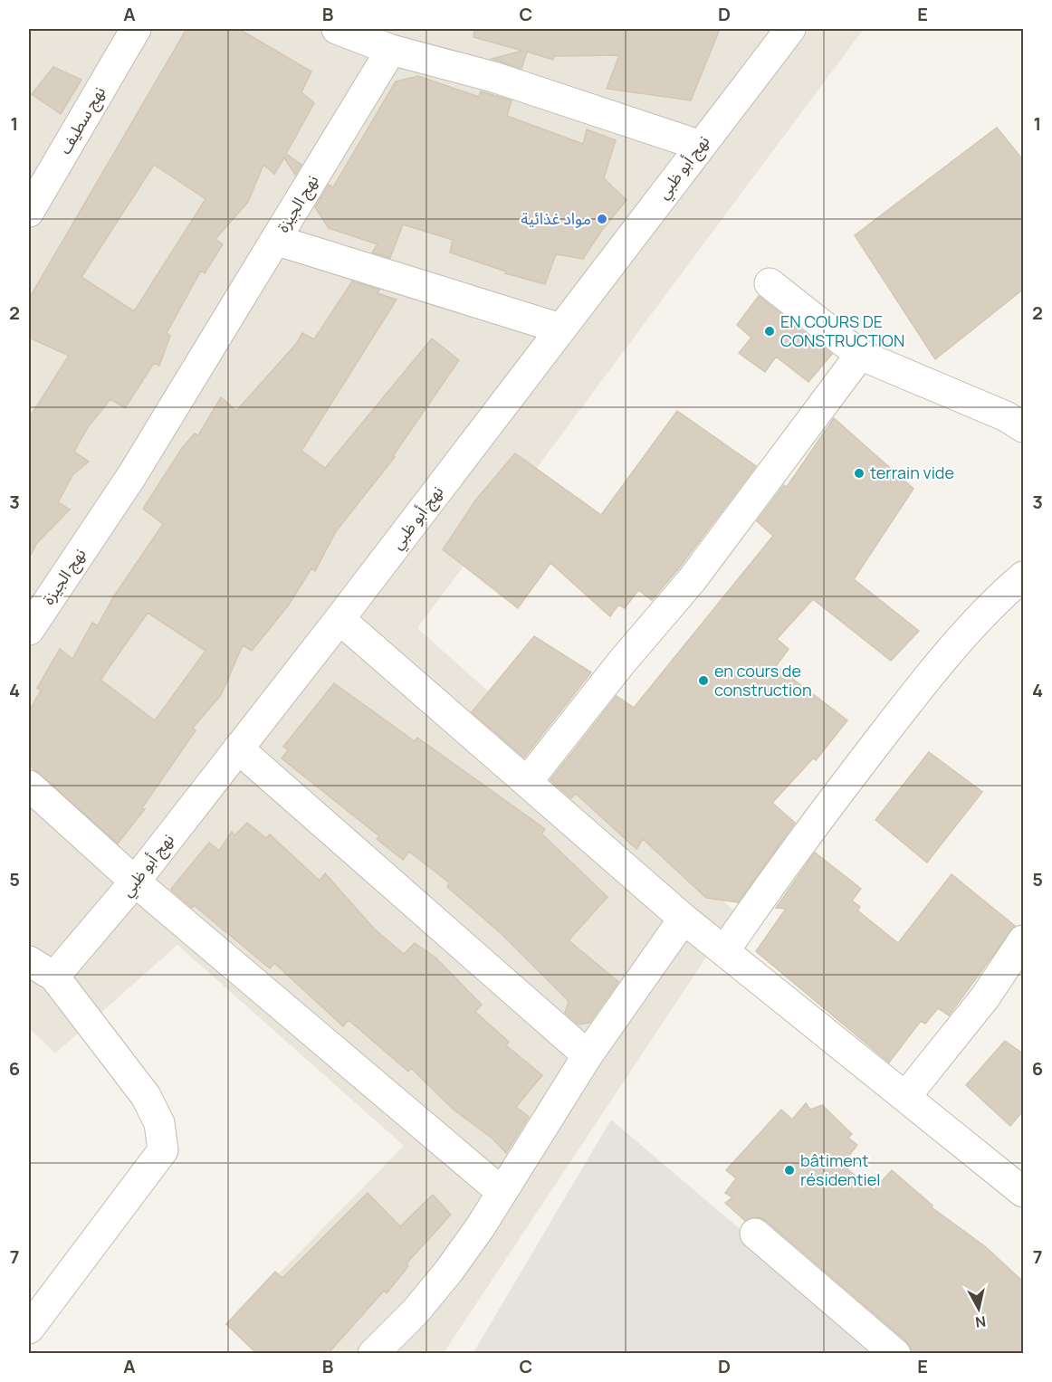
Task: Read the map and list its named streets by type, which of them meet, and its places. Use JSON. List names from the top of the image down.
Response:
{
  "streets": {
    "street": ["نهج سطيف", "نهج أبو ظبي", "نهج الجيزة"]
  },
  "places": [
    "مواد غذائية",
    "EN COURS DE CONSTRUCTION",
    "terrain vide",
    "en cours de construction",
    "bâtiment résidentiel"
  ],
  "north": "bottom",
  "grid": {
    "columns": [
      "A",
      "B",
      "C",
      "D",
      "E"
    ],
    "rows": [
      "1",
      "2",
      "3",
      "4",
      "5",
      "6",
      "7"
    ]
  }
}
